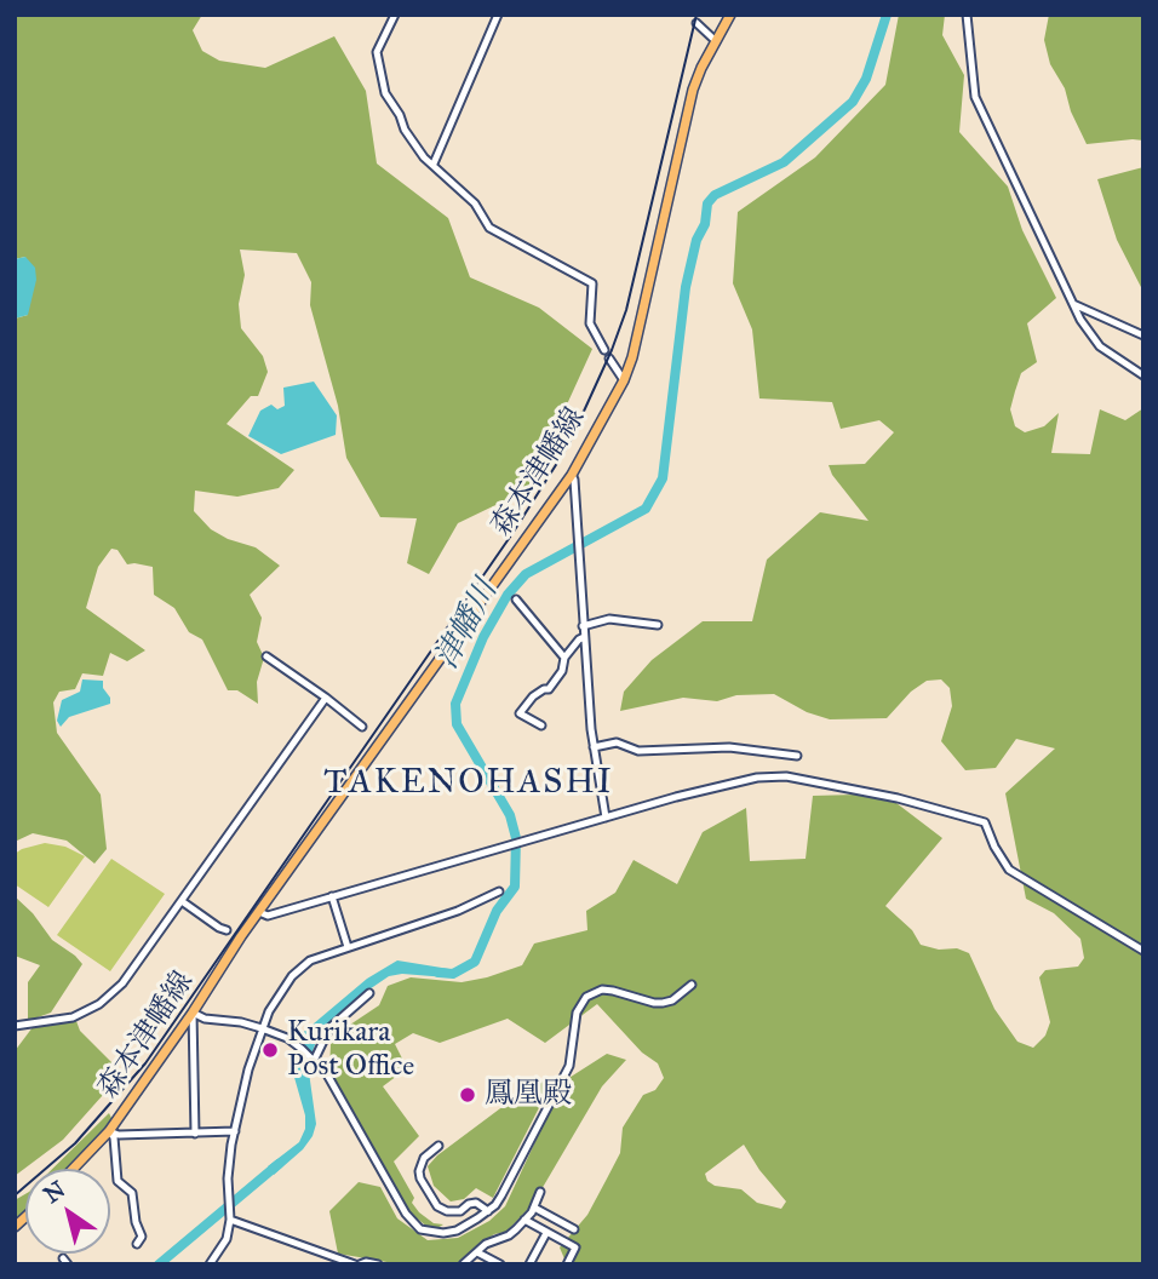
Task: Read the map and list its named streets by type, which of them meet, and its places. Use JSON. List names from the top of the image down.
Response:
{
  "streets": {
    "main road": ["森本津幡線"]
  },
  "districts": ["TAKENOHASHI"],
  "water": ["津幡川"],
  "places": ["Kurikara Post Office", "鳳凰殿"],
  "north": "top left"
}
